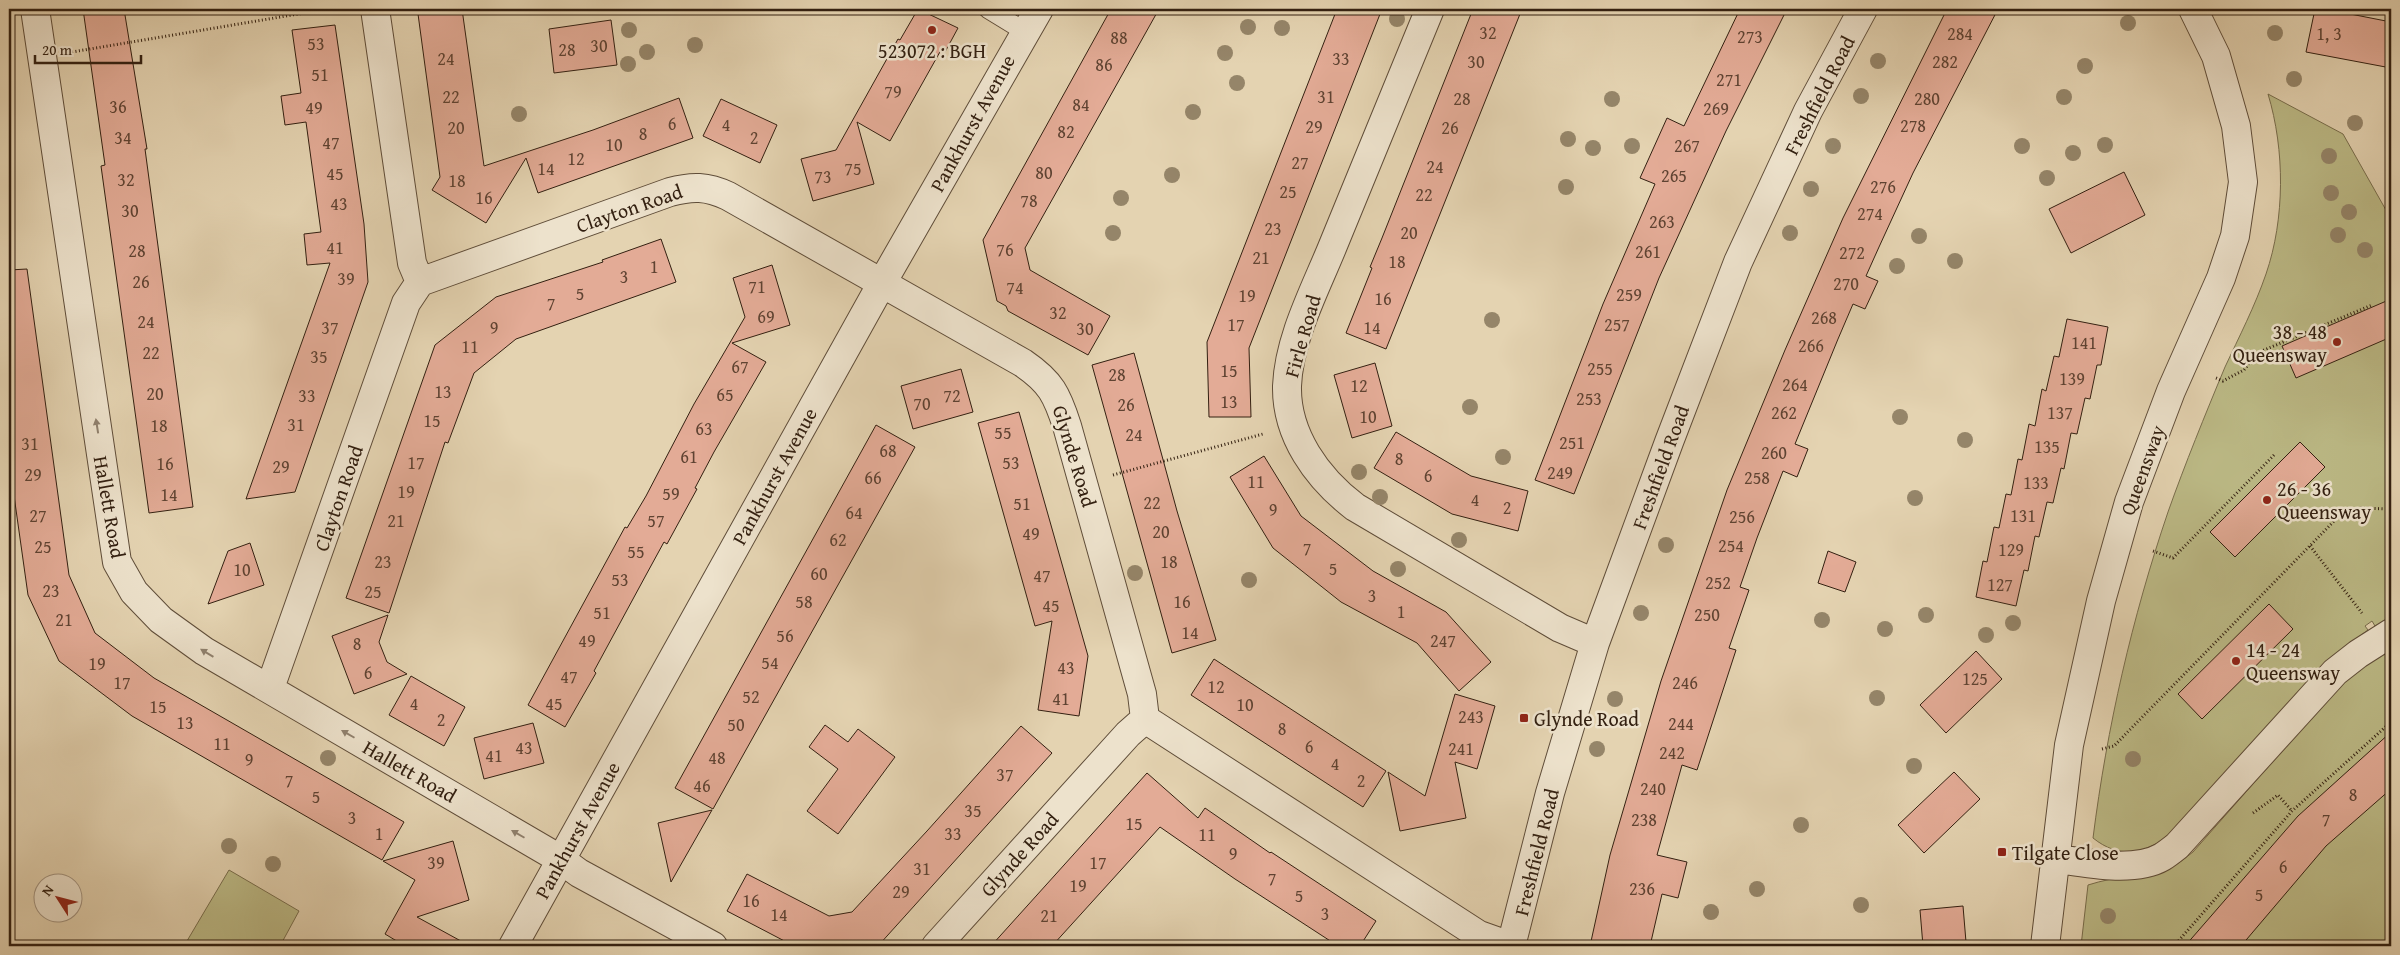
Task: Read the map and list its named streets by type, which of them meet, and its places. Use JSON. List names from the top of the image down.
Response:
{
  "streets": {
    "street": [
      "Freshfield Road",
      "Pankhurst Avenue",
      "Clayton Road",
      "Firle Road",
      "Glynde Road",
      "Queensway",
      "Hallett Road"
    ]
  },
  "crossings": [
    ["Freshfield Road", "Firle Road"],
    ["Pankhurst Avenue", "Clayton Road"],
    ["Pankhurst Avenue", "Glynde Road"],
    ["Pankhurst Avenue", "Hallett Road"],
    ["Clayton Road", "Glynde Road"],
    ["Clayton Road", "Hallett Road"]
  ],
  "one_way": ["Hallett Road"],
  "places": {
    "other": [
      "523072 : BGH",
      "38 - 48 Queensway",
      "26 - 36 Queensway",
      "14 - 24 Queensway"
    ],
    "transit": ["Glynde Road", "Tilgate Close"]
  },
  "house_numbers": [
    "32",
    "284",
    "1, 3",
    "273",
    "88",
    "53",
    "30",
    "28",
    "24",
    "33",
    "30",
    "282",
    "86",
    "51",
    "271",
    "79",
    "22",
    "31",
    "28",
    "280",
    "84",
    "36",
    "49",
    "269",
    "6",
    "4",
    "278",
    "29",
    "20",
    "26",
    "82",
    "8",
    "34",
    "2",
    "47",
    "10",
    "267",
    "12",
    "27",
    "24",
    "14",
    "75",
    "80",
    "45",
    "265",
    "73",
    "32",
    "18",
    "276",
    "25",
    "22",
    "16",
    "78",
    "43",
    "30",
    "274",
    "263",
    "23",
    "20",
    "41",
    "76",
    "28",
    "261",
    "272",
    "21",
    "18",
    "1",
    "3",
    "39",
    "26",
    "270",
    "71",
    "74",
    "5",
    "259",
    "19",
    "16",
    "7",
    "32",
    "69",
    "268",
    "24",
    "17",
    "257",
    "37",
    "9",
    "14",
    "30",
    "141",
    "266",
    "11",
    "22",
    "35",
    "67",
    "255",
    "15",
    "28",
    "139",
    "264",
    "12",
    "13",
    "20",
    "65",
    "33",
    "72",
    "253",
    "13",
    "70",
    "26",
    "262",
    "137",
    "10",
    "15",
    "31",
    "18",
    "63",
    "55",
    "24",
    "251",
    "31",
    "135",
    "68",
    "260",
    "61",
    "8",
    "17",
    "53",
    "16",
    "29",
    "249",
    "29",
    "6",
    "66",
    "258",
    "11",
    "133",
    "19",
    "59",
    "14",
    "4",
    "22",
    "51",
    "2",
    "9",
    "64",
    "27",
    "131",
    "256",
    "21",
    "57",
    "20",
    "49",
    "62",
    "254",
    "25",
    "7",
    "129",
    "55",
    "23",
    "18",
    "5",
    "10",
    "60",
    "47",
    "53",
    "252",
    "127",
    "23",
    "25",
    "3",
    "58",
    "16",
    "45",
    "1",
    "51",
    "250",
    "21",
    "14",
    "56",
    "49",
    "247",
    "8",
    "54",
    "19",
    "43",
    "6",
    "47",
    "125",
    "17",
    "246",
    "12",
    "52",
    "41",
    "4",
    "45",
    "10",
    "15",
    "243",
    "2",
    "13",
    "244",
    "50",
    "8",
    "11",
    "6",
    "43",
    "241",
    "242",
    "41",
    "48",
    "9",
    "4",
    "37",
    "7",
    "2",
    "46",
    "240",
    "8",
    "5",
    "35",
    "3",
    "238",
    "7",
    "15",
    "1",
    "33",
    "11",
    "9",
    "39",
    "17",
    "6",
    "31",
    "7",
    "19",
    "236",
    "29",
    "5",
    "5",
    "16",
    "3",
    "14",
    "21"
  ],
  "scale_bar": "20 m",
  "north": "top left"
}
